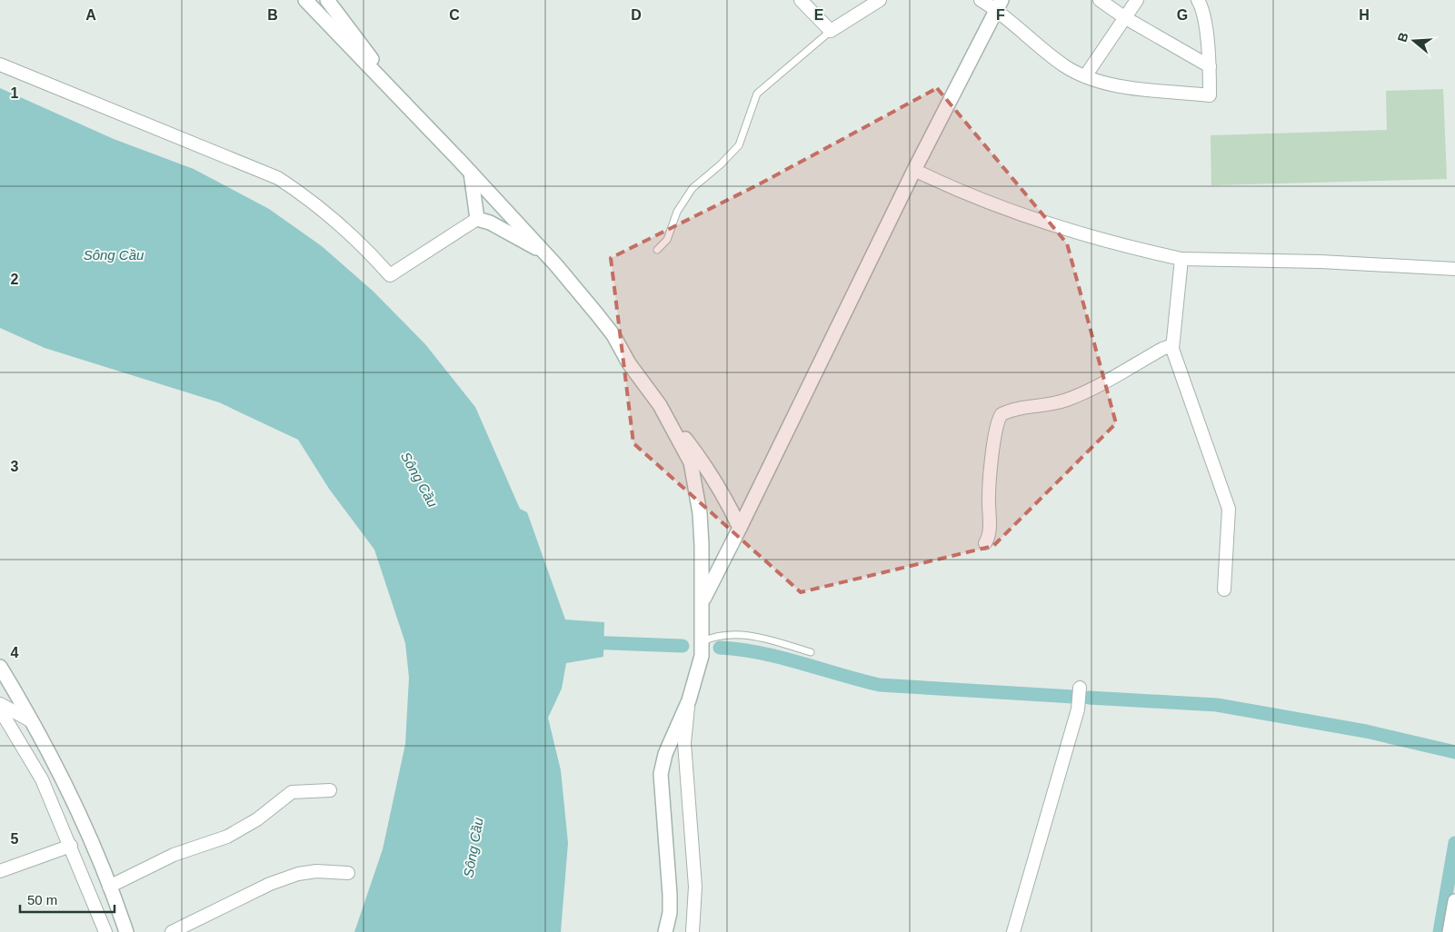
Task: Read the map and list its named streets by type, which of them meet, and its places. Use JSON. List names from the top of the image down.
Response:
{
  "water": ["Sông Cầu"],
  "scale_bar": "50 m",
  "north": "left",
  "grid": {
    "columns": [
      "A",
      "B",
      "C",
      "D",
      "E",
      "F",
      "G",
      "H"
    ],
    "rows": [
      "1",
      "2",
      "3",
      "4",
      "5"
    ]
  }
}
